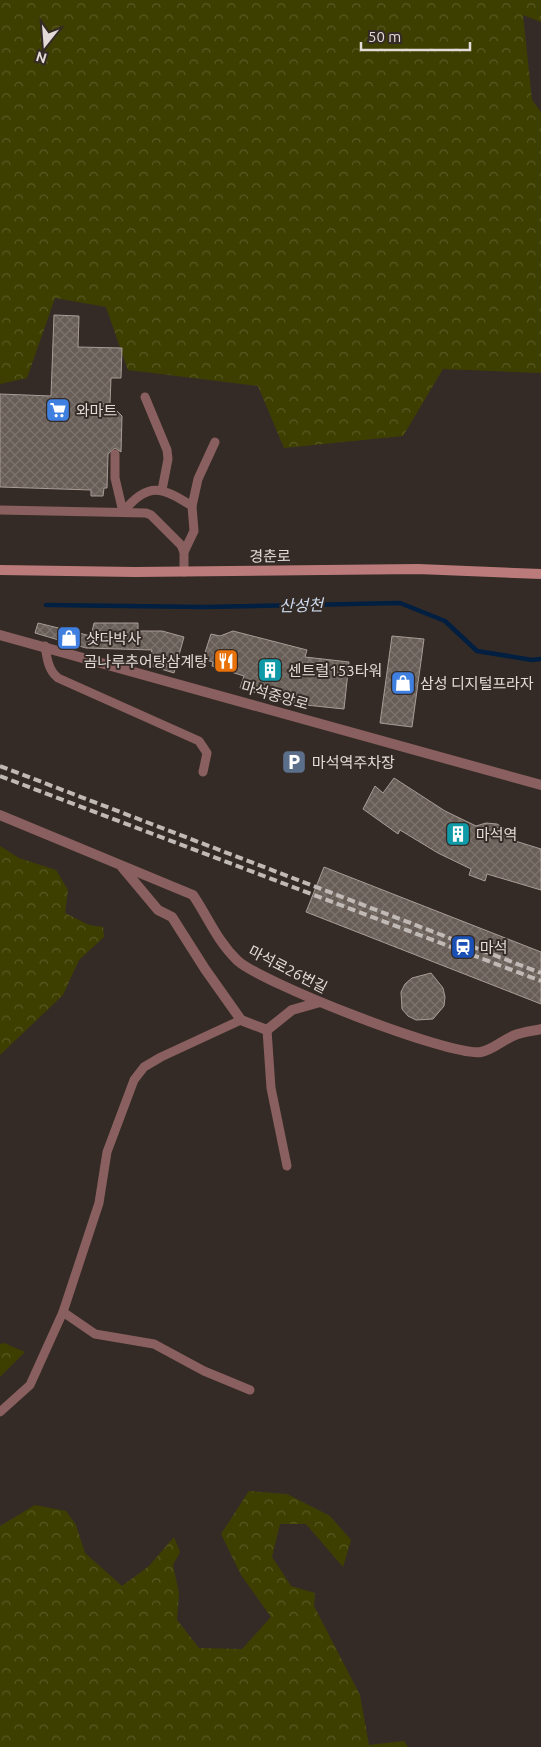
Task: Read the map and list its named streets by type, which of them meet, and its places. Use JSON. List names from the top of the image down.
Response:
{
  "streets": {
    "street": ["경춘로", "마석중앙로", "마석로26번길"]
  },
  "water": ["산성천"],
  "places": {
    "supermarket": ["와마트"],
    "shop": ["샷다박사", "삼성 디지털프라자"],
    "restaurant": ["곰나루추어탕삼계탕"],
    "building": ["센트럴153타워", "마석역"],
    "parking": ["마석역주차장"],
    "station": ["마석"]
  },
  "scale_bar": "50 m",
  "north": "bottom"
}
